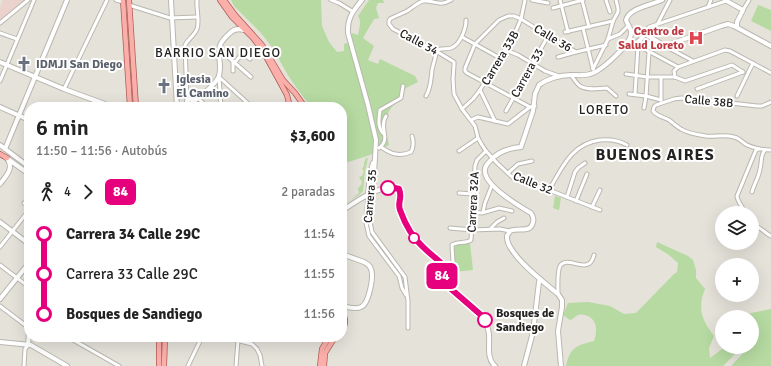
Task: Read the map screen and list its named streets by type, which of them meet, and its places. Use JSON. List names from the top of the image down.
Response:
{
  "streets": {
    "street": [
      "Calle 36",
      "Calle 34",
      "Carrera 33B",
      "Carrera 33",
      "Calle 38B",
      "Calle 32",
      "Carrera 35",
      "Carrera 32A"
    ]
  },
  "crossings": [
    ["Calle 36", "Carrera 33B"],
    ["Calle 36", "Carrera 33"],
    ["Calle 34", "Calle 32"],
    ["Carrera 33B", "Calle 32"],
    ["Calle 32", "Carrera 32A"]
  ],
  "districts": ["BARRIO SAN DIEGO", "LORETO", "BUENOS AIRES"],
  "places": {
    "hospital": ["Centro de Salud Loreto"],
    "church": ["IDMJI San Diego", "Iglesia El Camino"],
    "other": ["Bosques de Sandiego"]
  },
  "lines": ["bus line 84"],
  "page": {
    "on_map": "84",
    "heading": ["6 min", "11:50 – 11:56 · Autobús", "$3,600"],
    "legs": ["4", "84", "2 paradas"],
    "map_buttons": ["+", "−"],
    "list": [
      {
        "name": "Carrera 34 Calle 29C",
        "value": "11:54"
      },
      {
        "name": "Carrera 33 Calle 29C",
        "value": "11:55"
      },
      {
        "name": "Bosques de Sandiego",
        "value": "11:56"
      }
    ]
  }
}
